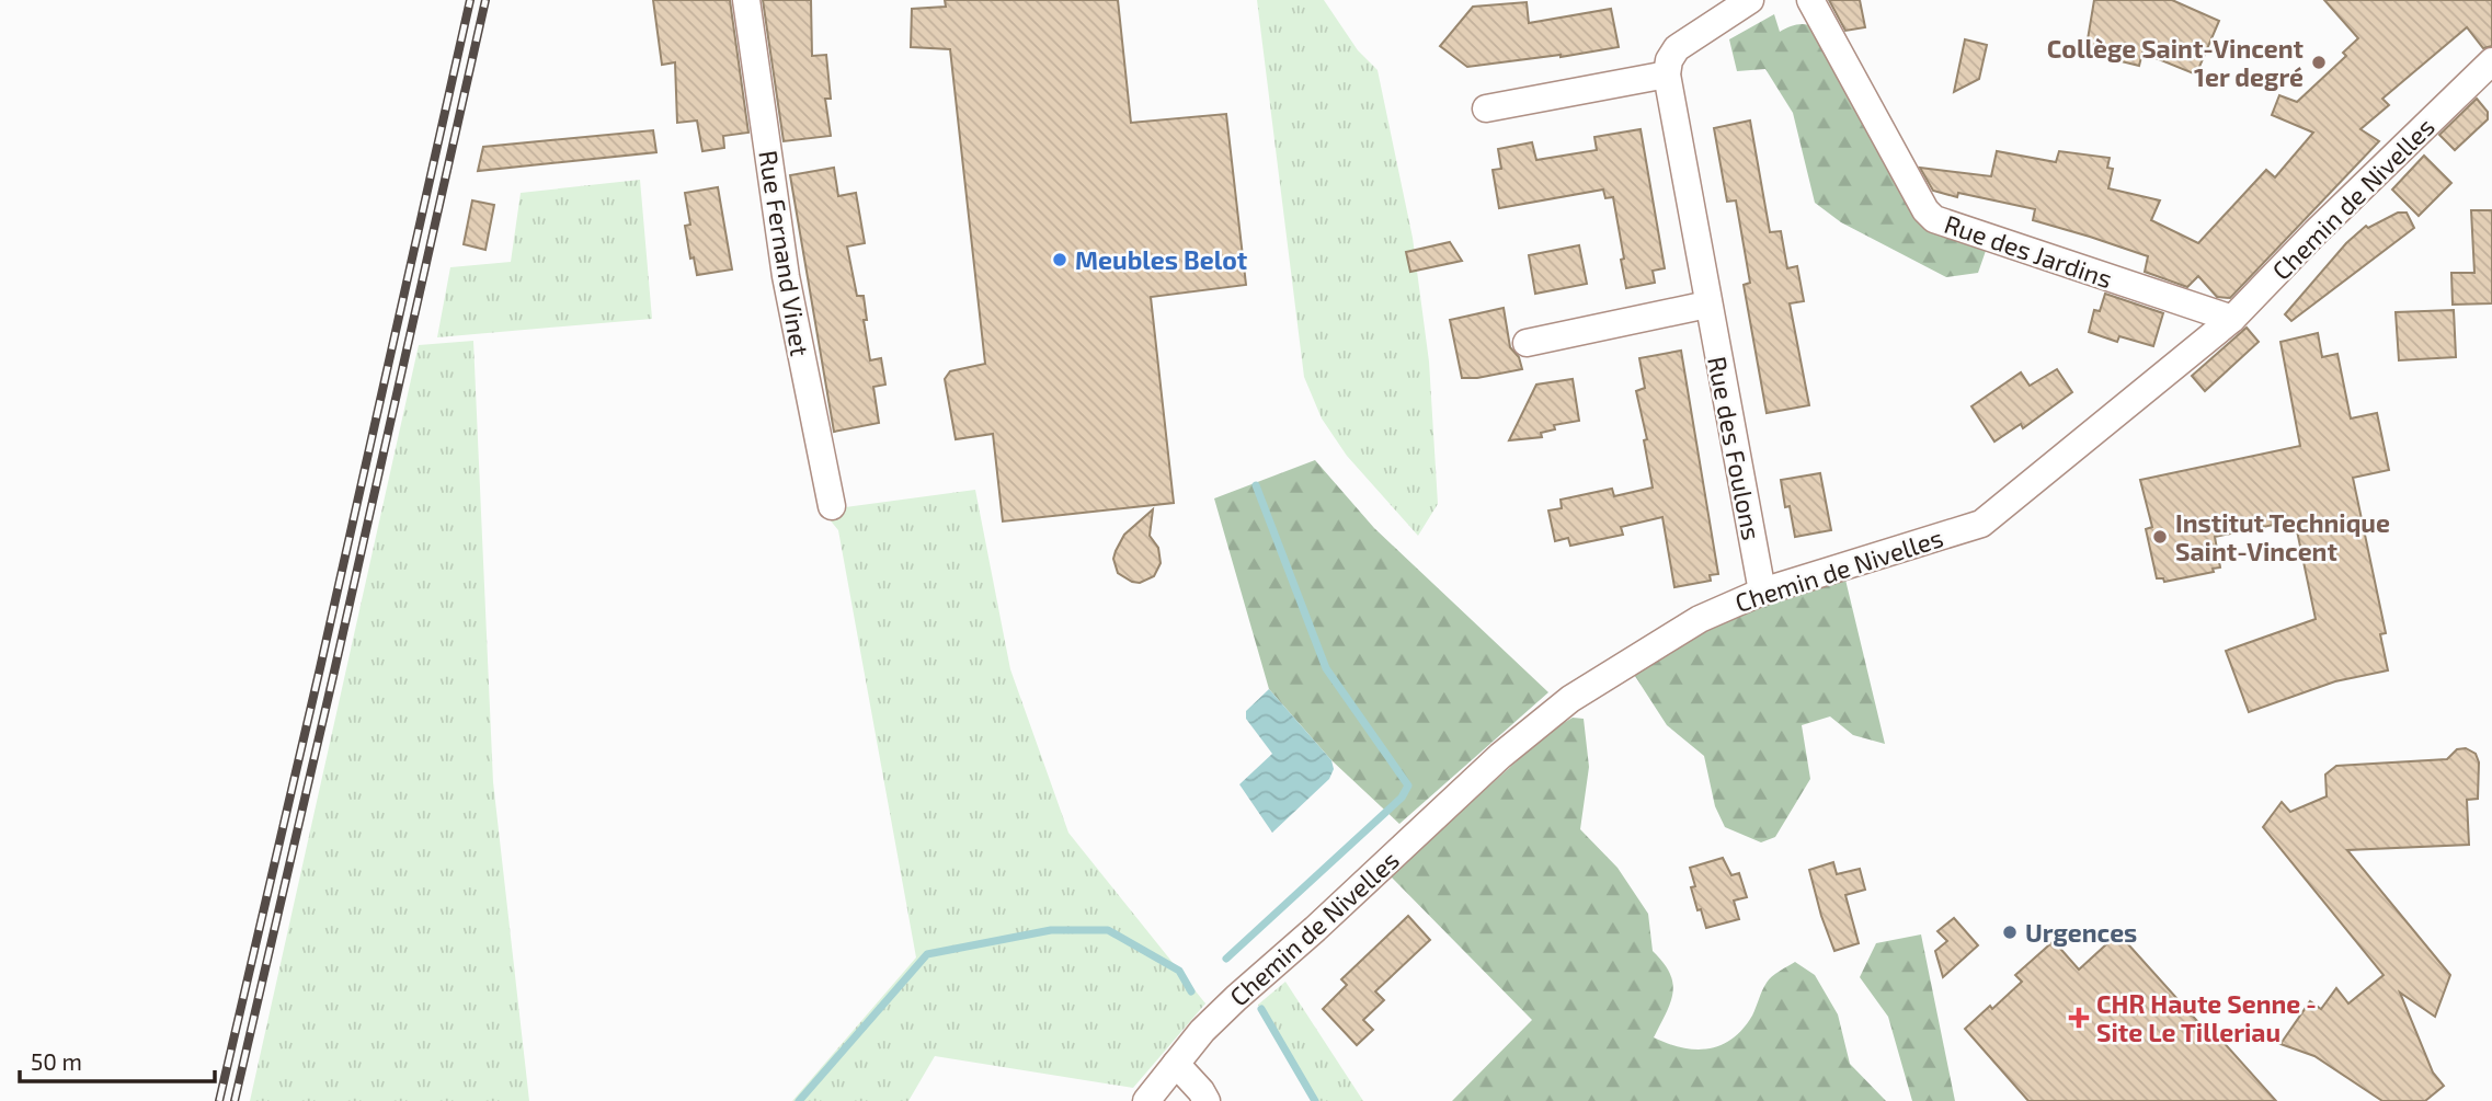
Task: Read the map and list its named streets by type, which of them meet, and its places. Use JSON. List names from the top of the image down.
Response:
{
  "streets": {
    "street": [
      "Chemin de Nivelles",
      "Rue des Jardins",
      "Rue Fernand Vinet",
      "Rue des Foulons"
    ]
  },
  "crossings": [
    ["Chemin de Nivelles", "Rue des Jardins"],
    ["Chemin de Nivelles", "Rue des Foulons"]
  ],
  "places": {
    "other": [
      "Collège Saint-Vincent 1er degré",
      "Meubles Belot",
      "Institut Technique Saint-Vincent",
      "Urgences"
    ],
    "health": ["CHR Haute Senne - Site Le Tilleriau"]
  },
  "scale_bar": "50 m"
}
